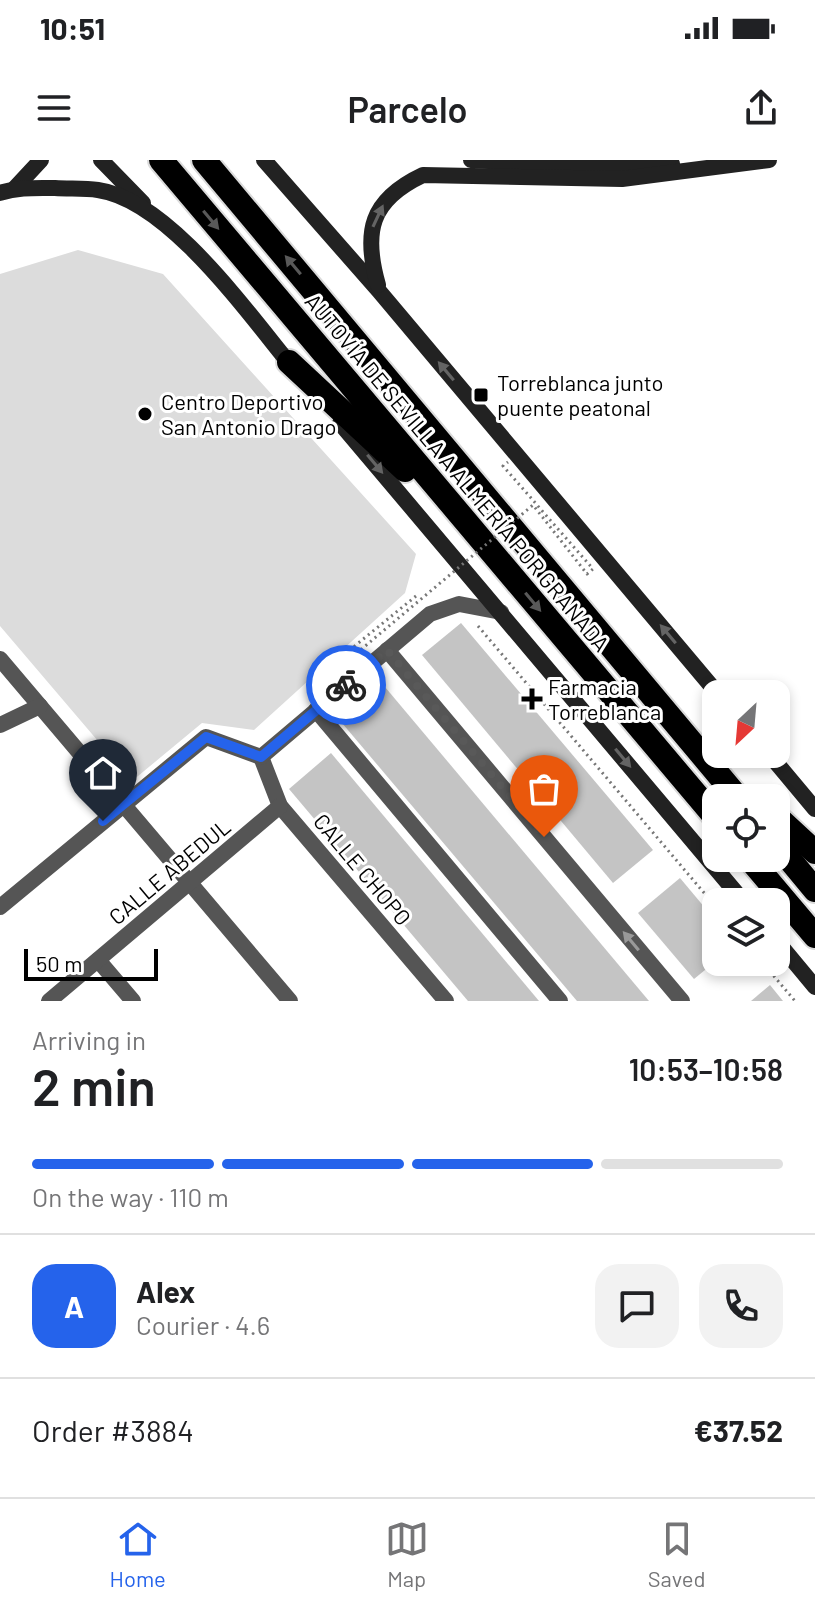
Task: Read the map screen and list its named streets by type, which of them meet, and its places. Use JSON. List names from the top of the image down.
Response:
{
  "streets": {
    "highway": ["AUTOVÍA DE SEVILLA A ALMERÍA POR GRANADA"],
    "street": ["CALLE CHOPO", "CALLE ABEDUL"]
  },
  "crossings": [
    ["CALLE CHOPO", "CALLE ABEDUL"]
  ],
  "places": {
    "transit": ["Torreblanca junto puente peatonal"],
    "other": ["Centro Deportivo San Antonio Drago"],
    "health": ["Farmacia Torreblanca"]
  },
  "scale_bar": "50 m",
  "north": "bottom left",
  "page": {
    "status": "10:51",
    "header": "Parcelo",
    "scale": "50 m",
    "heading": ["2 min", "Arriving in", "10:53–10:58"],
    "panel": [
      "Alex",
      "Courier · 4.6",
      "Order #3884",
      "€37.52"
    ],
    "bar": "On the way · 110 m",
    "round": "A",
    "tabs": ["Home", "Map", "Saved"]
  }
}
